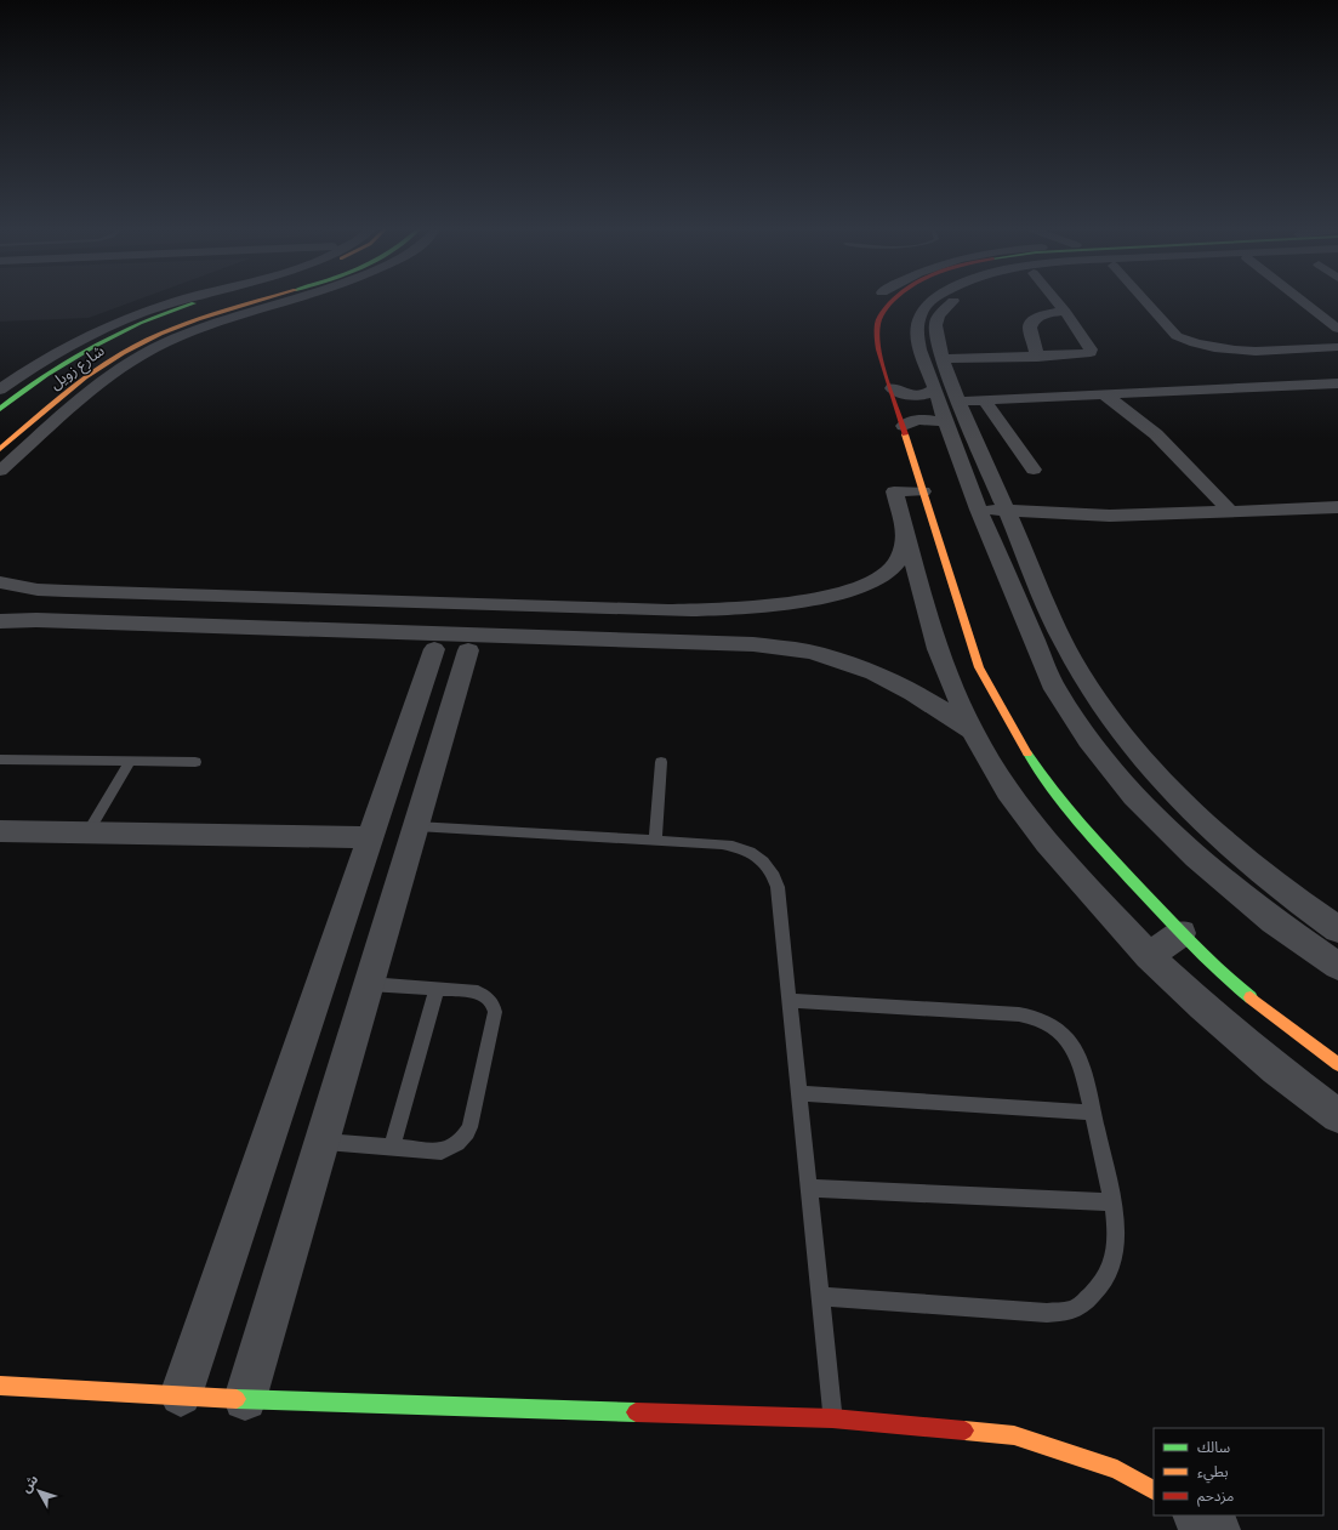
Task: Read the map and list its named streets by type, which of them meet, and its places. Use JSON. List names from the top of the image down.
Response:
{
  "streets": {
    "street": ["شارع زويل"]
  },
  "legend": ["سالك", "بطيء", "مزدحم"],
  "north": "top left"
}
